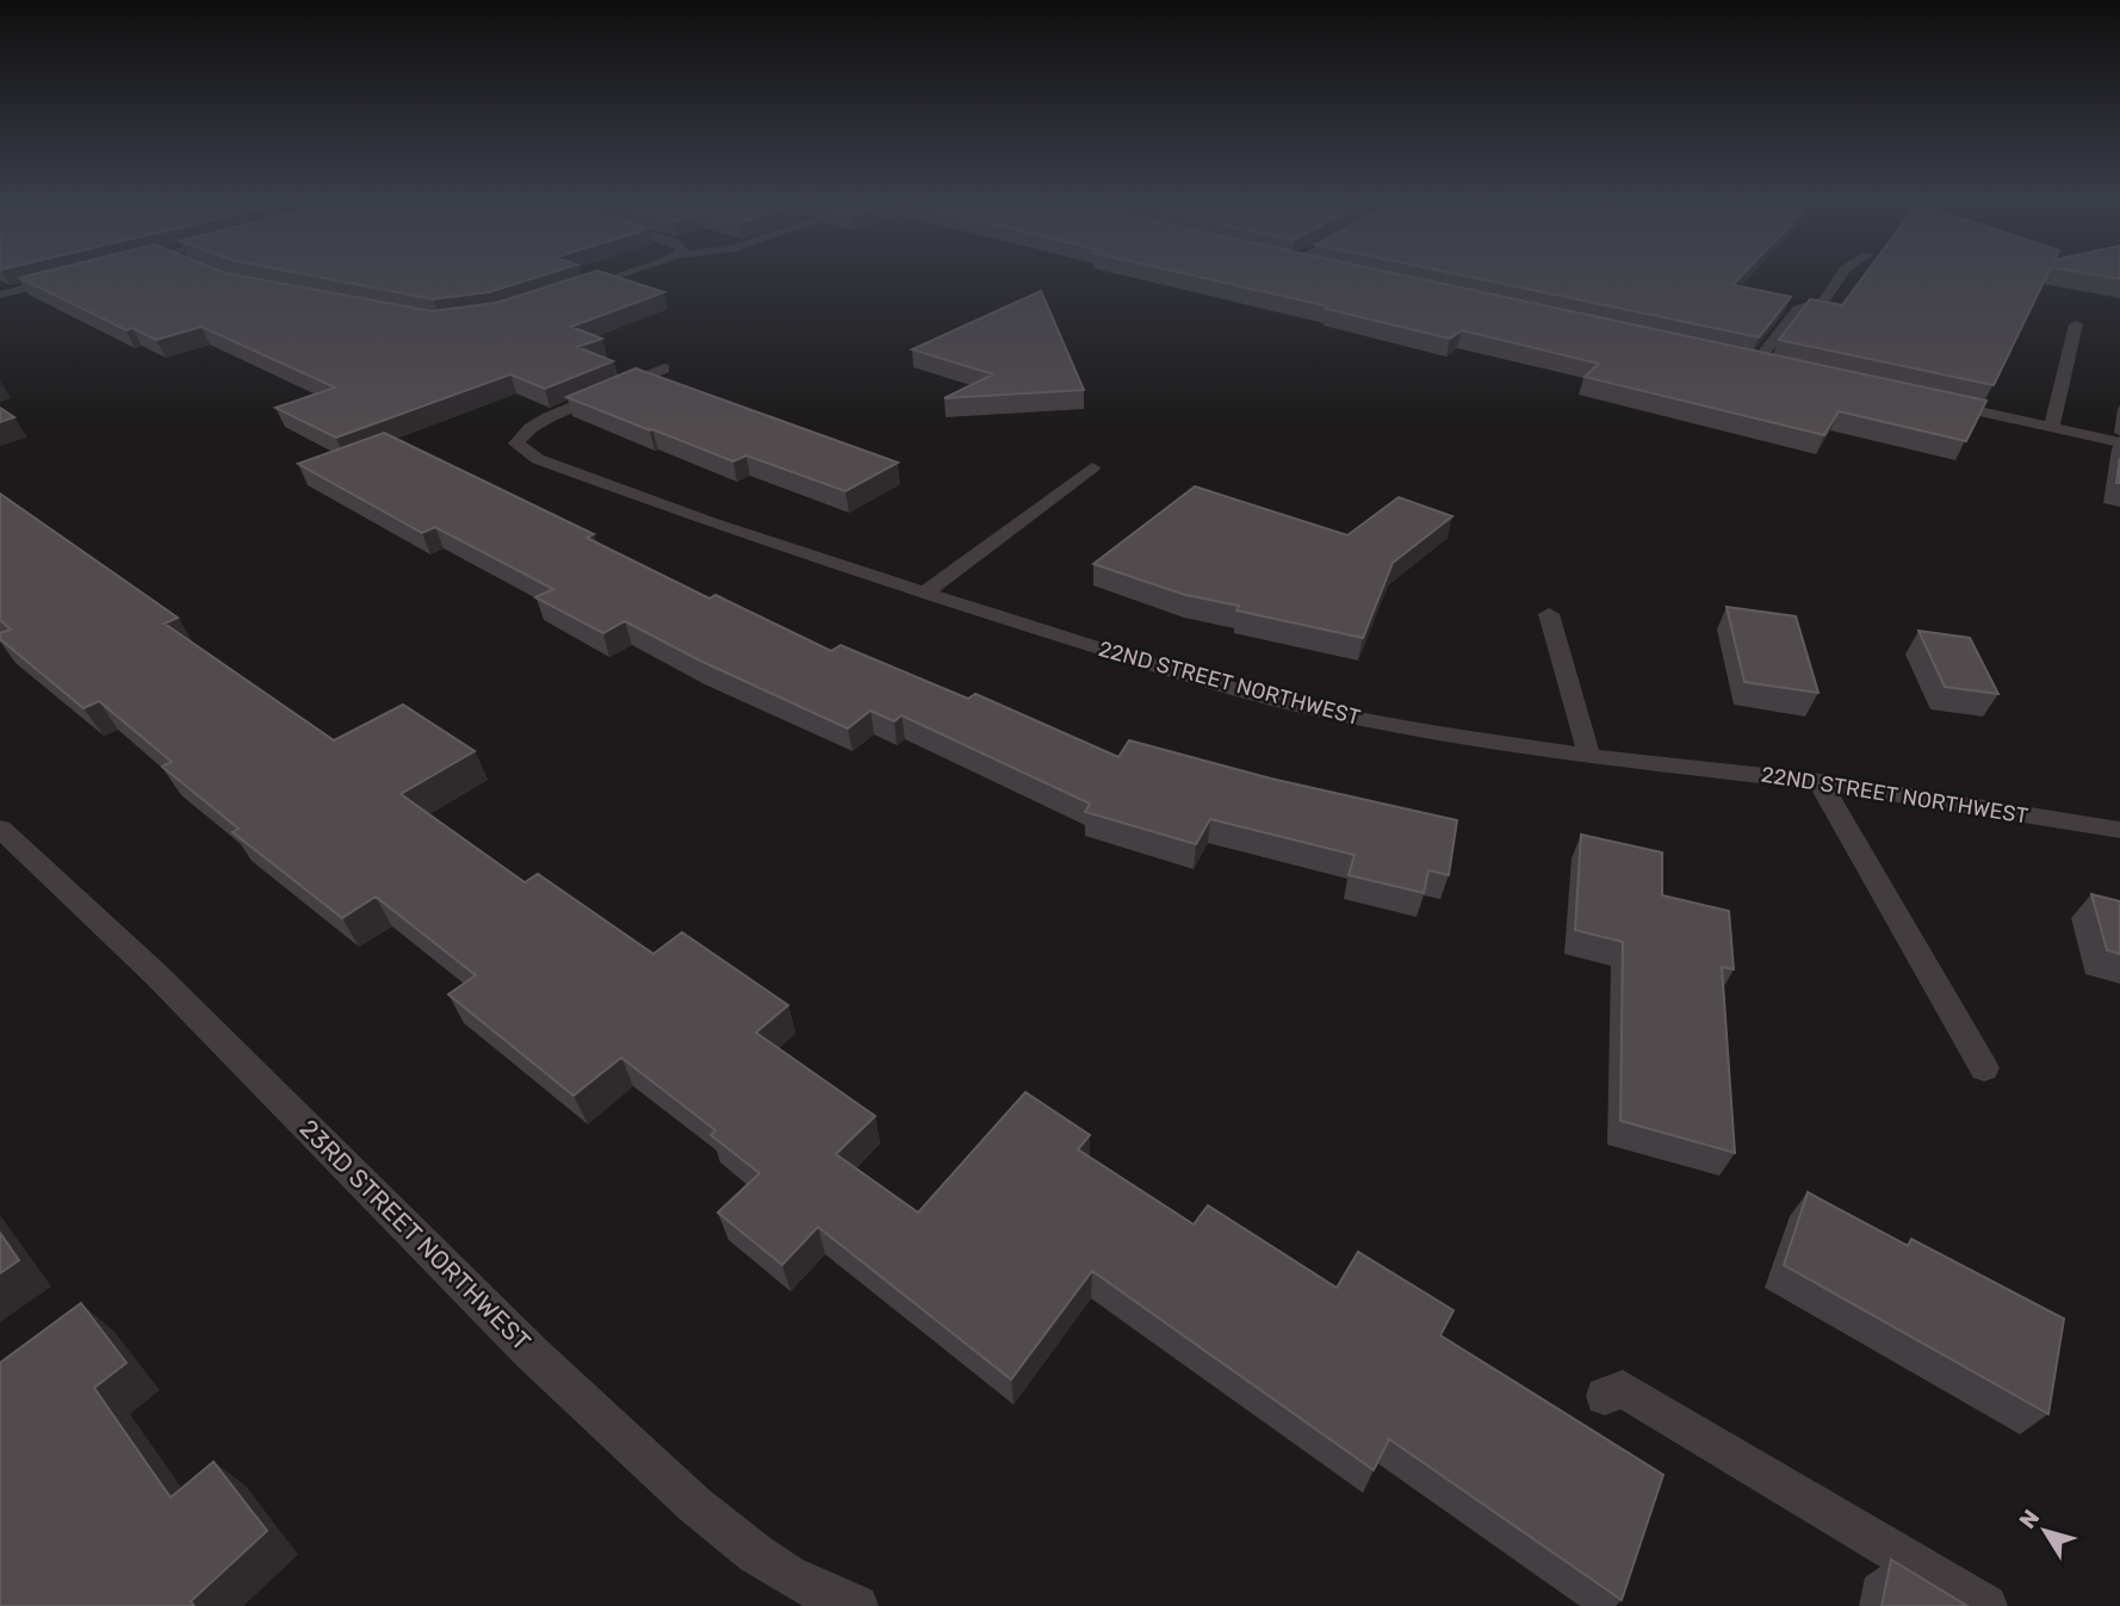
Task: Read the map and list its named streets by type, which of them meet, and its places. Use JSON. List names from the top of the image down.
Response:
{
  "streets": {
    "street": ["22ND STREET NORTHWEST", "23RD STREET NORTHWEST"]
  },
  "north": "top left"
}
